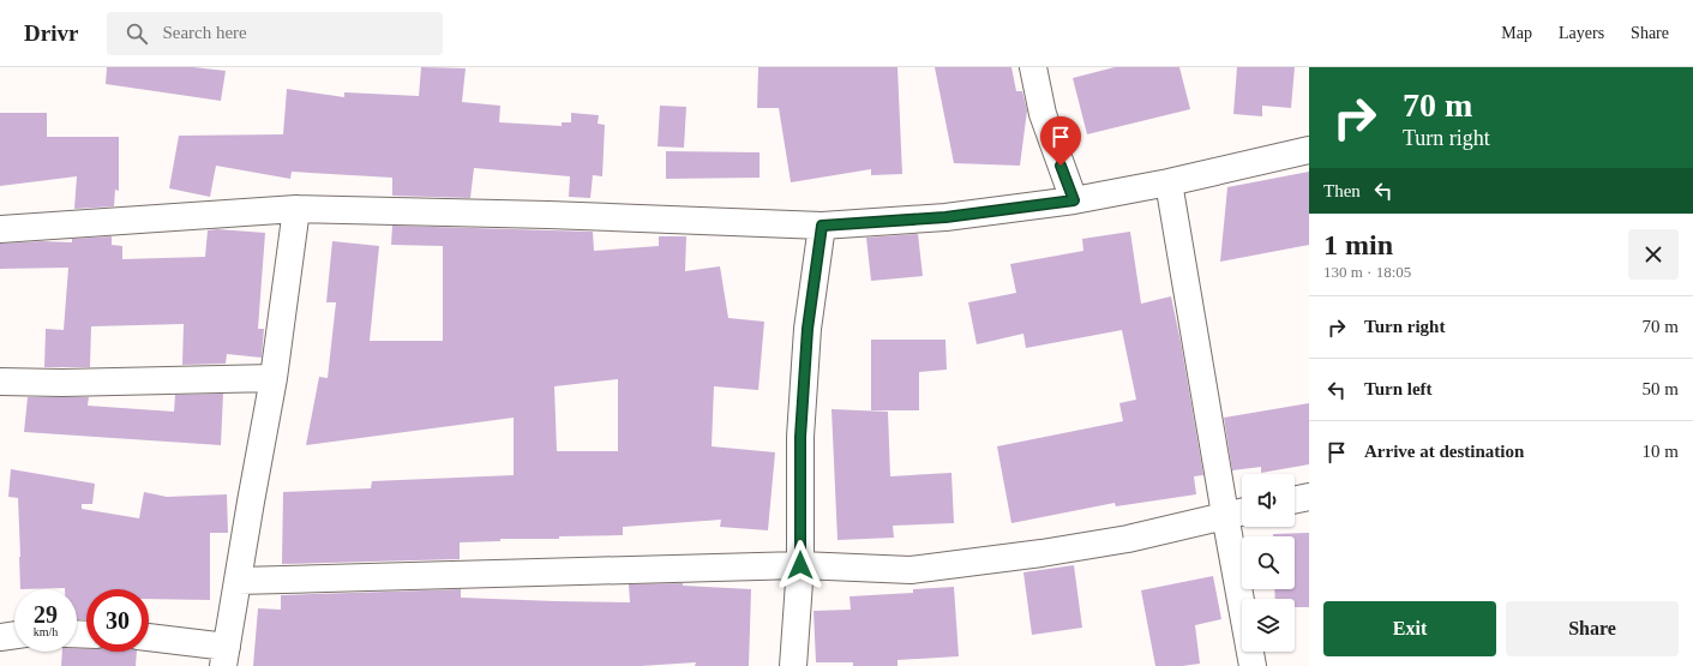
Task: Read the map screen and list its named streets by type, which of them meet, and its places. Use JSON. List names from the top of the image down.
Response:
{
  "page": {
    "header": "Drivr",
    "search": "Search here",
    "nav": ["Map", "Layers", "Share"],
    "turn": ["70 m", "Turn right"],
    "then": "Then",
    "heading": ["1 min", "130 m · 18:05"],
    "list": [
      {
        "name": "Turn right",
        "value": "70 m"
      },
      {
        "name": "Turn left",
        "value": "50 m"
      },
      {
        "name": "Arrive at destination",
        "value": "10 m"
      }
    ],
    "speed": "29 km/h",
    "limit": "30",
    "buttons": ["Exit", "Share"]
  }
}
